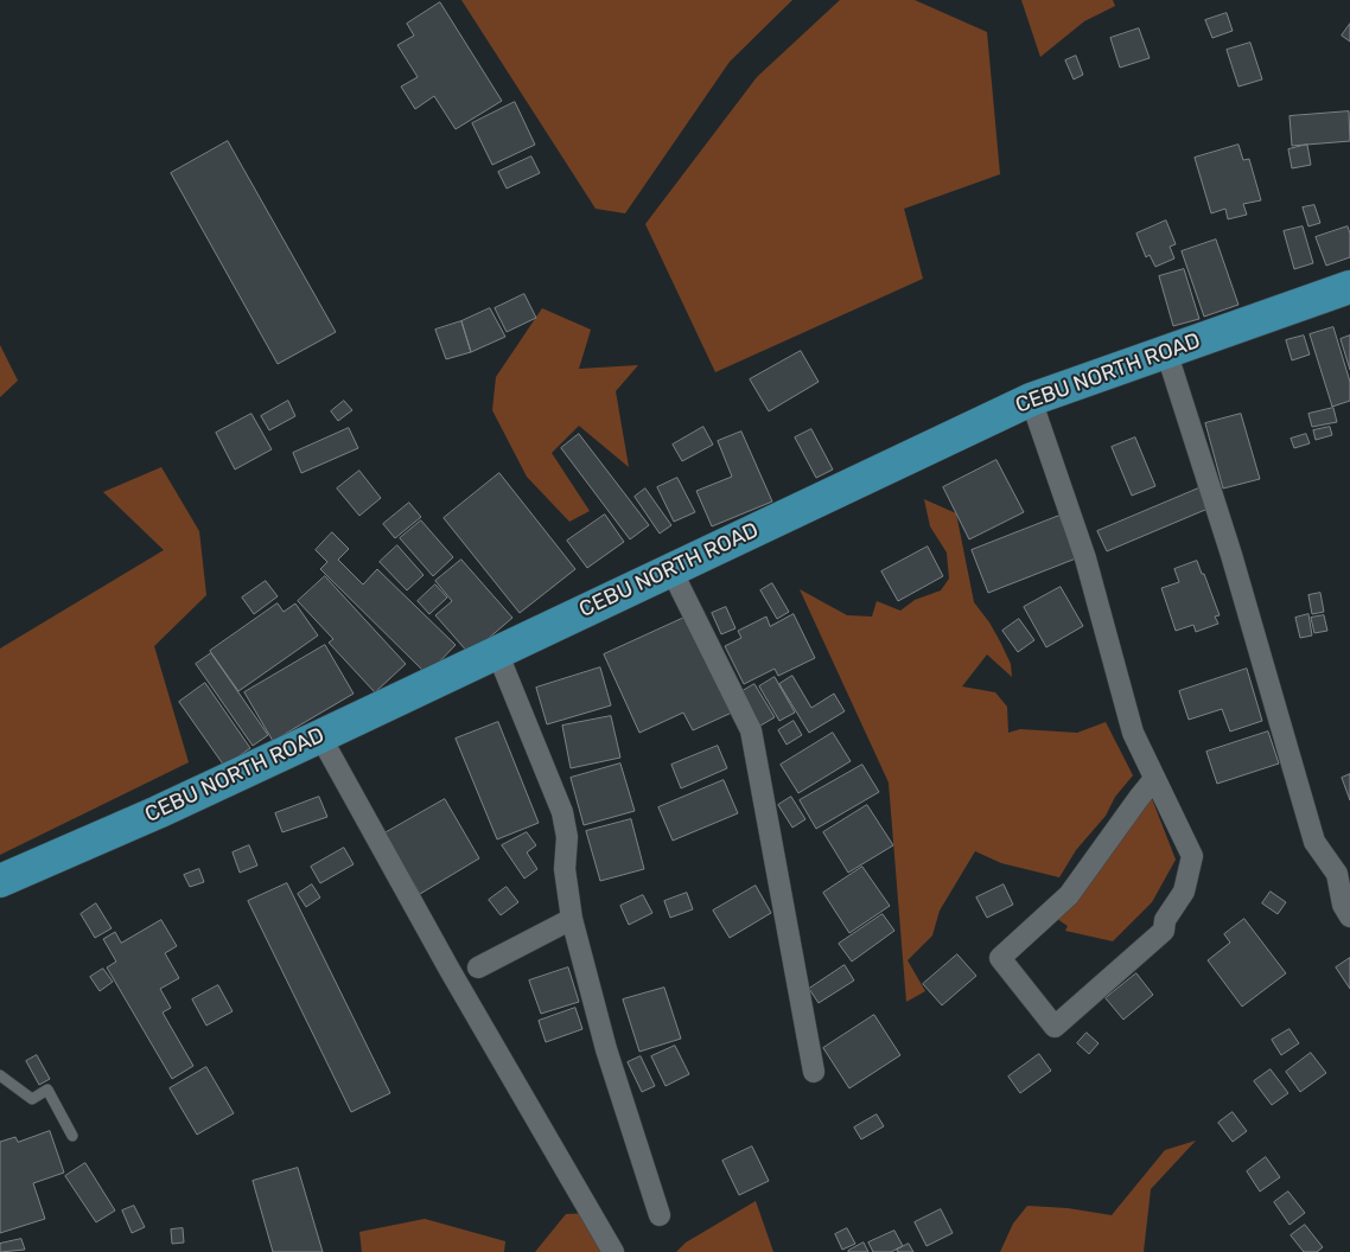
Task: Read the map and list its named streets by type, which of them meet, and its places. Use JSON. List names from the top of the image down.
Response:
{
  "streets": {
    "highway": ["CEBU NORTH ROAD"]
  }
}
